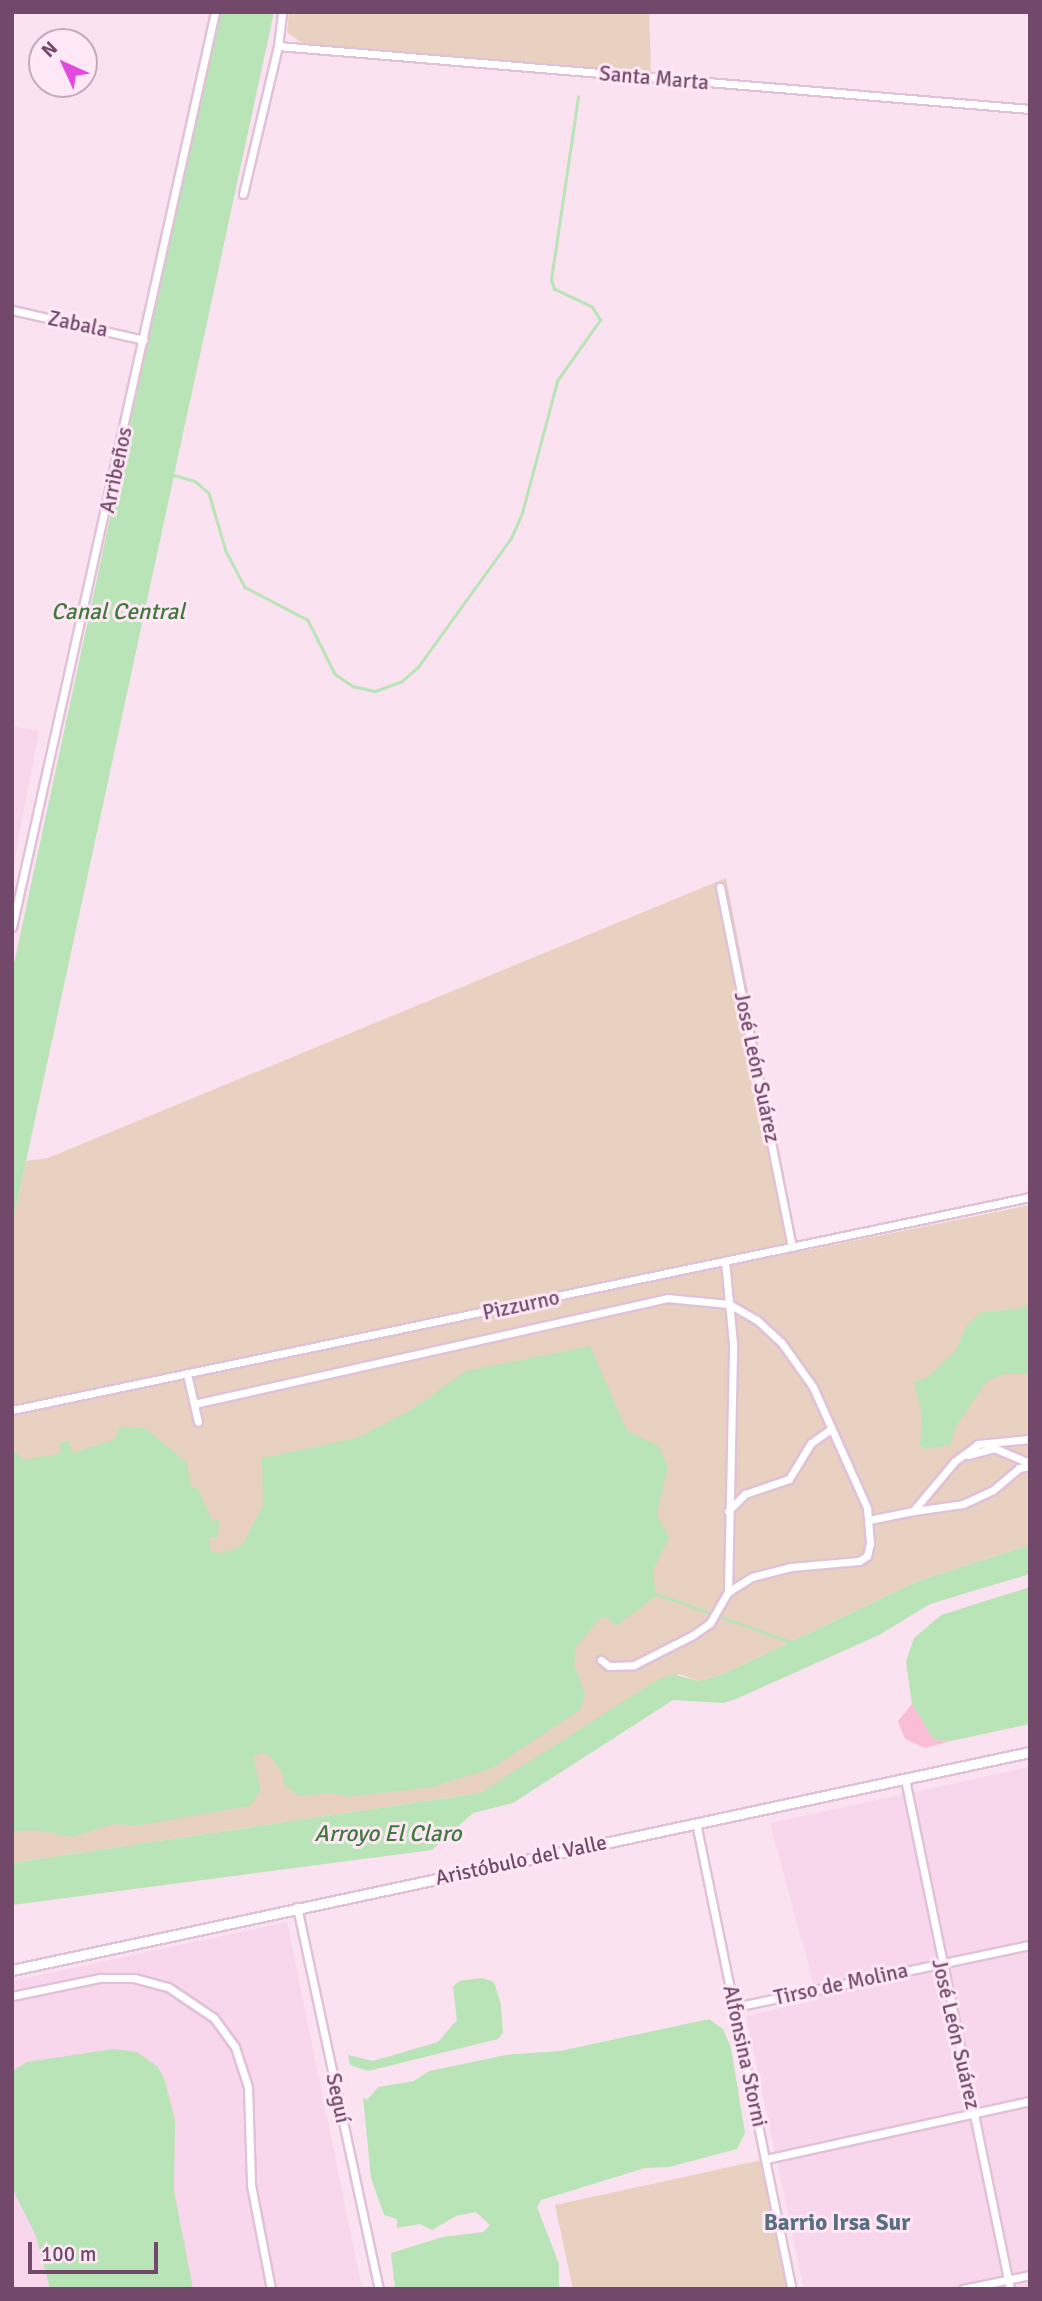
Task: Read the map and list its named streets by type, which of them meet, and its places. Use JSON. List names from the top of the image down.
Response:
{
  "streets": {
    "street": [
      "Santa Marta",
      "Zabala",
      "Arribeños",
      "José León Suárez",
      "Pizzurno",
      "Aristóbulo del Valle",
      "Tirso de Molina",
      "Alfonsina Storni",
      "Seguí"
    ]
  },
  "crossings": [
    ["Zabala", "Arribeños"],
    ["José León Suárez", "Pizzurno"],
    ["José León Suárez", "Aristóbulo del Valle"],
    ["José León Suárez", "Tirso de Molina"],
    ["Aristóbulo del Valle", "Alfonsina Storni"],
    ["Aristóbulo del Valle", "Seguí"],
    ["Tirso de Molina", "Alfonsina Storni"]
  ],
  "districts": ["Barrio Irsa Sur"],
  "water": ["Canal Central", "Arroyo El Claro"],
  "scale_bar": "100 m",
  "north": "top left"
}
